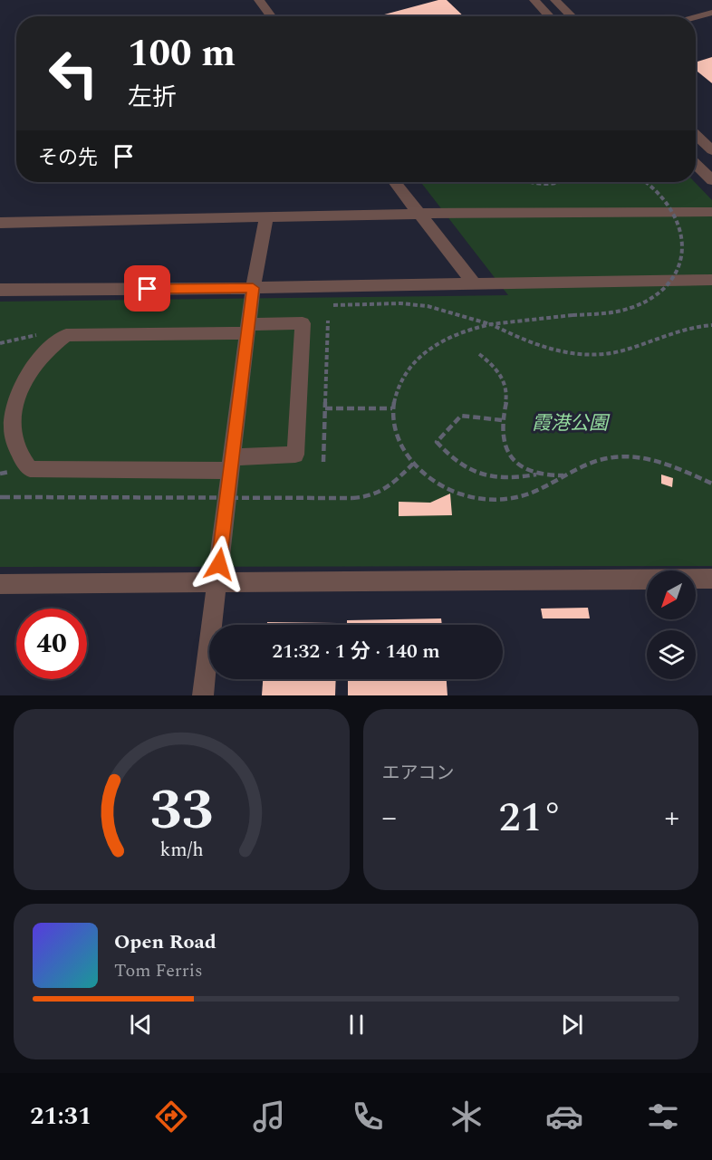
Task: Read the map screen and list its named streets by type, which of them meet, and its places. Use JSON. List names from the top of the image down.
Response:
{
  "parks": ["霞港公園"],
  "north": "bottom left",
  "page": {
    "turn": ["100 m", "左折"],
    "then": "その先",
    "limit": "40",
    "trip": "21:32 · 1 分 · 140 m",
    "tile": "エアコン",
    "heat": ["−", "21°", "+"],
    "song": ["Open Road", "Tom Ferris"],
    "tabs": "21:31",
    "gauge": ["33", "km/h"]
  }
}
